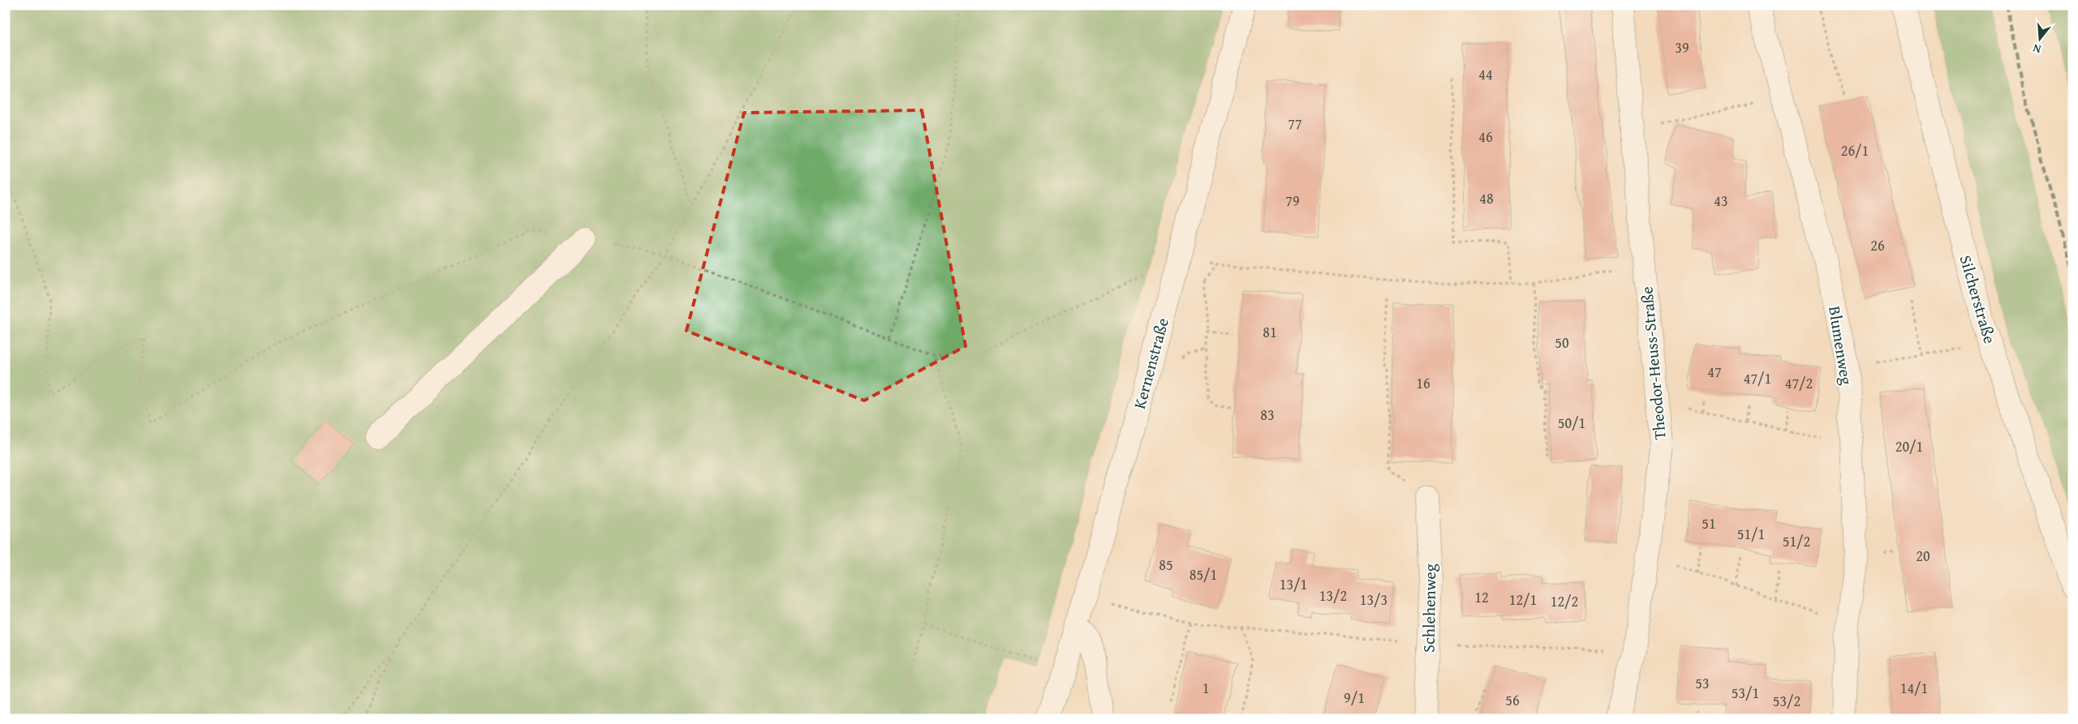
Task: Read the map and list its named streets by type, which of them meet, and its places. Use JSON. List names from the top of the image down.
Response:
{
  "streets": {
    "street": [
      "Silcherstraße",
      "Blumenweg",
      "Kernenstraße",
      "Theodor-Heuss-Straße",
      "Schlehenweg"
    ]
  },
  "house_numbers": [
    "39",
    "44",
    "77",
    "46",
    "26/1",
    "48",
    "79",
    "43",
    "26",
    "81",
    "50",
    "47",
    "47/1",
    "16",
    "47/2",
    "83",
    "50/1",
    "20/1",
    "51",
    "51/1",
    "51/2",
    "20",
    "85",
    "85/1",
    "13/1",
    "13/2",
    "12",
    "13/3",
    "12/1",
    "12/2",
    "53",
    "1",
    "14/1",
    "53/1",
    "9/1",
    "56",
    "53/2"
  ],
  "north": "bottom"
}
